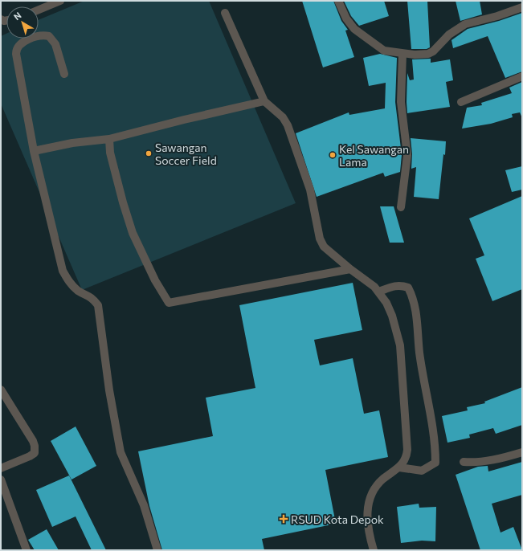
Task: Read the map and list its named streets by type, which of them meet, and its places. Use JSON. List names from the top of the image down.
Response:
{
  "places": {
    "other": ["Sawangan Soccer Field", "Kel Sawangan Lama"],
    "health": ["RSUD Kota Depok"]
  },
  "north": "top left"
}
